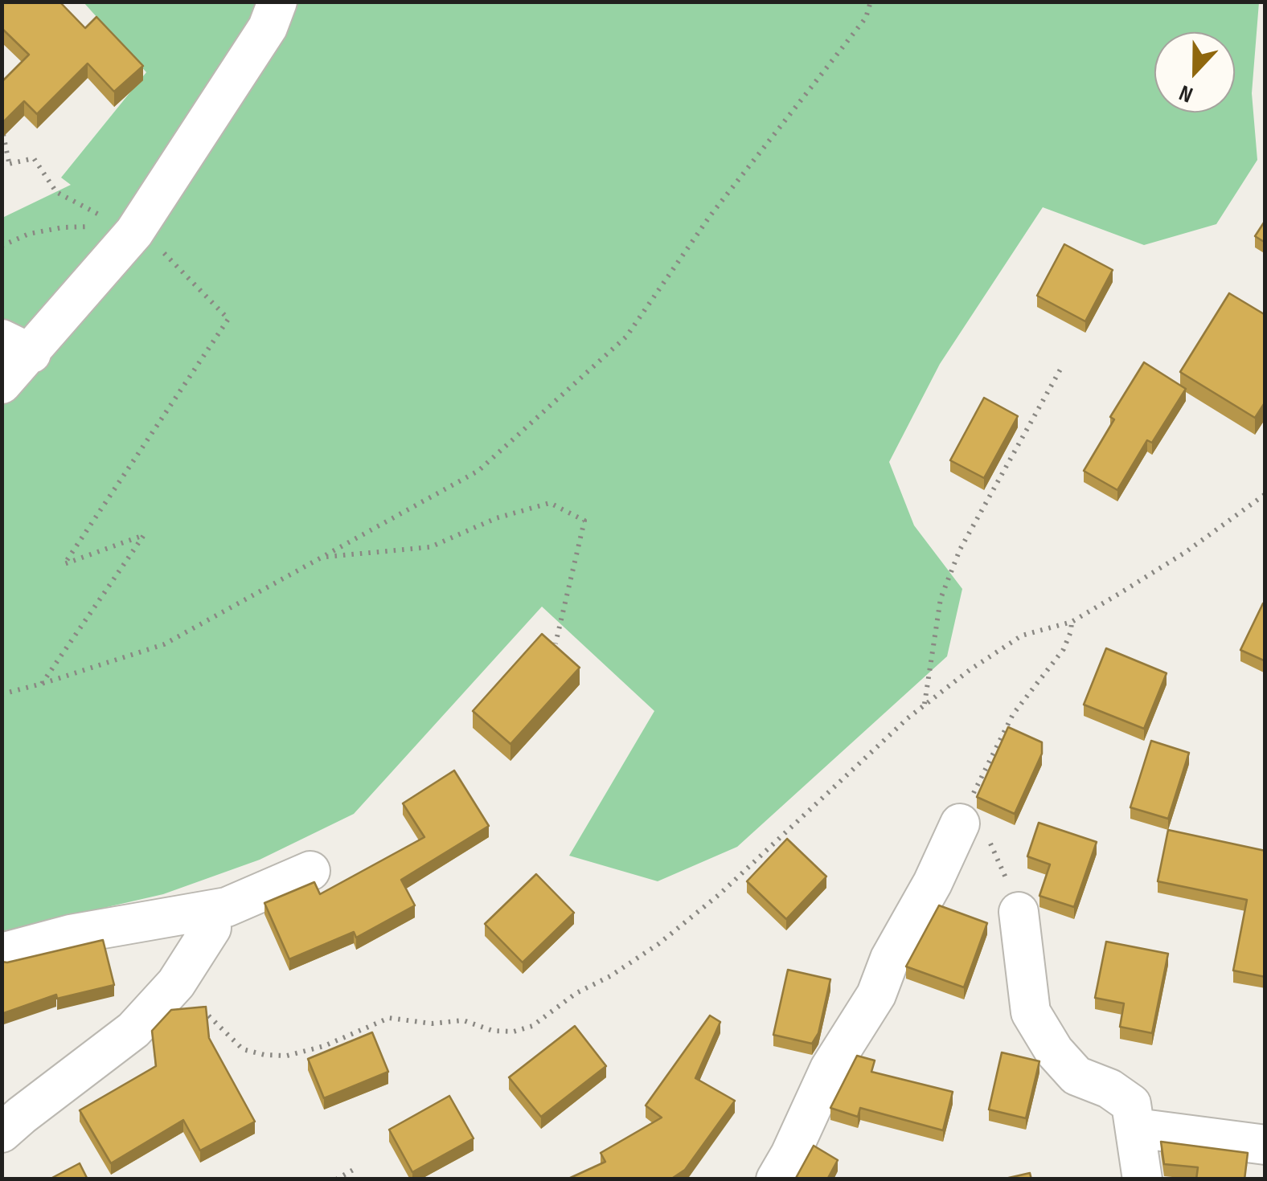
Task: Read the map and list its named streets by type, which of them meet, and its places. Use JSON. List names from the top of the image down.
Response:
{
  "north": "bottom"
}
